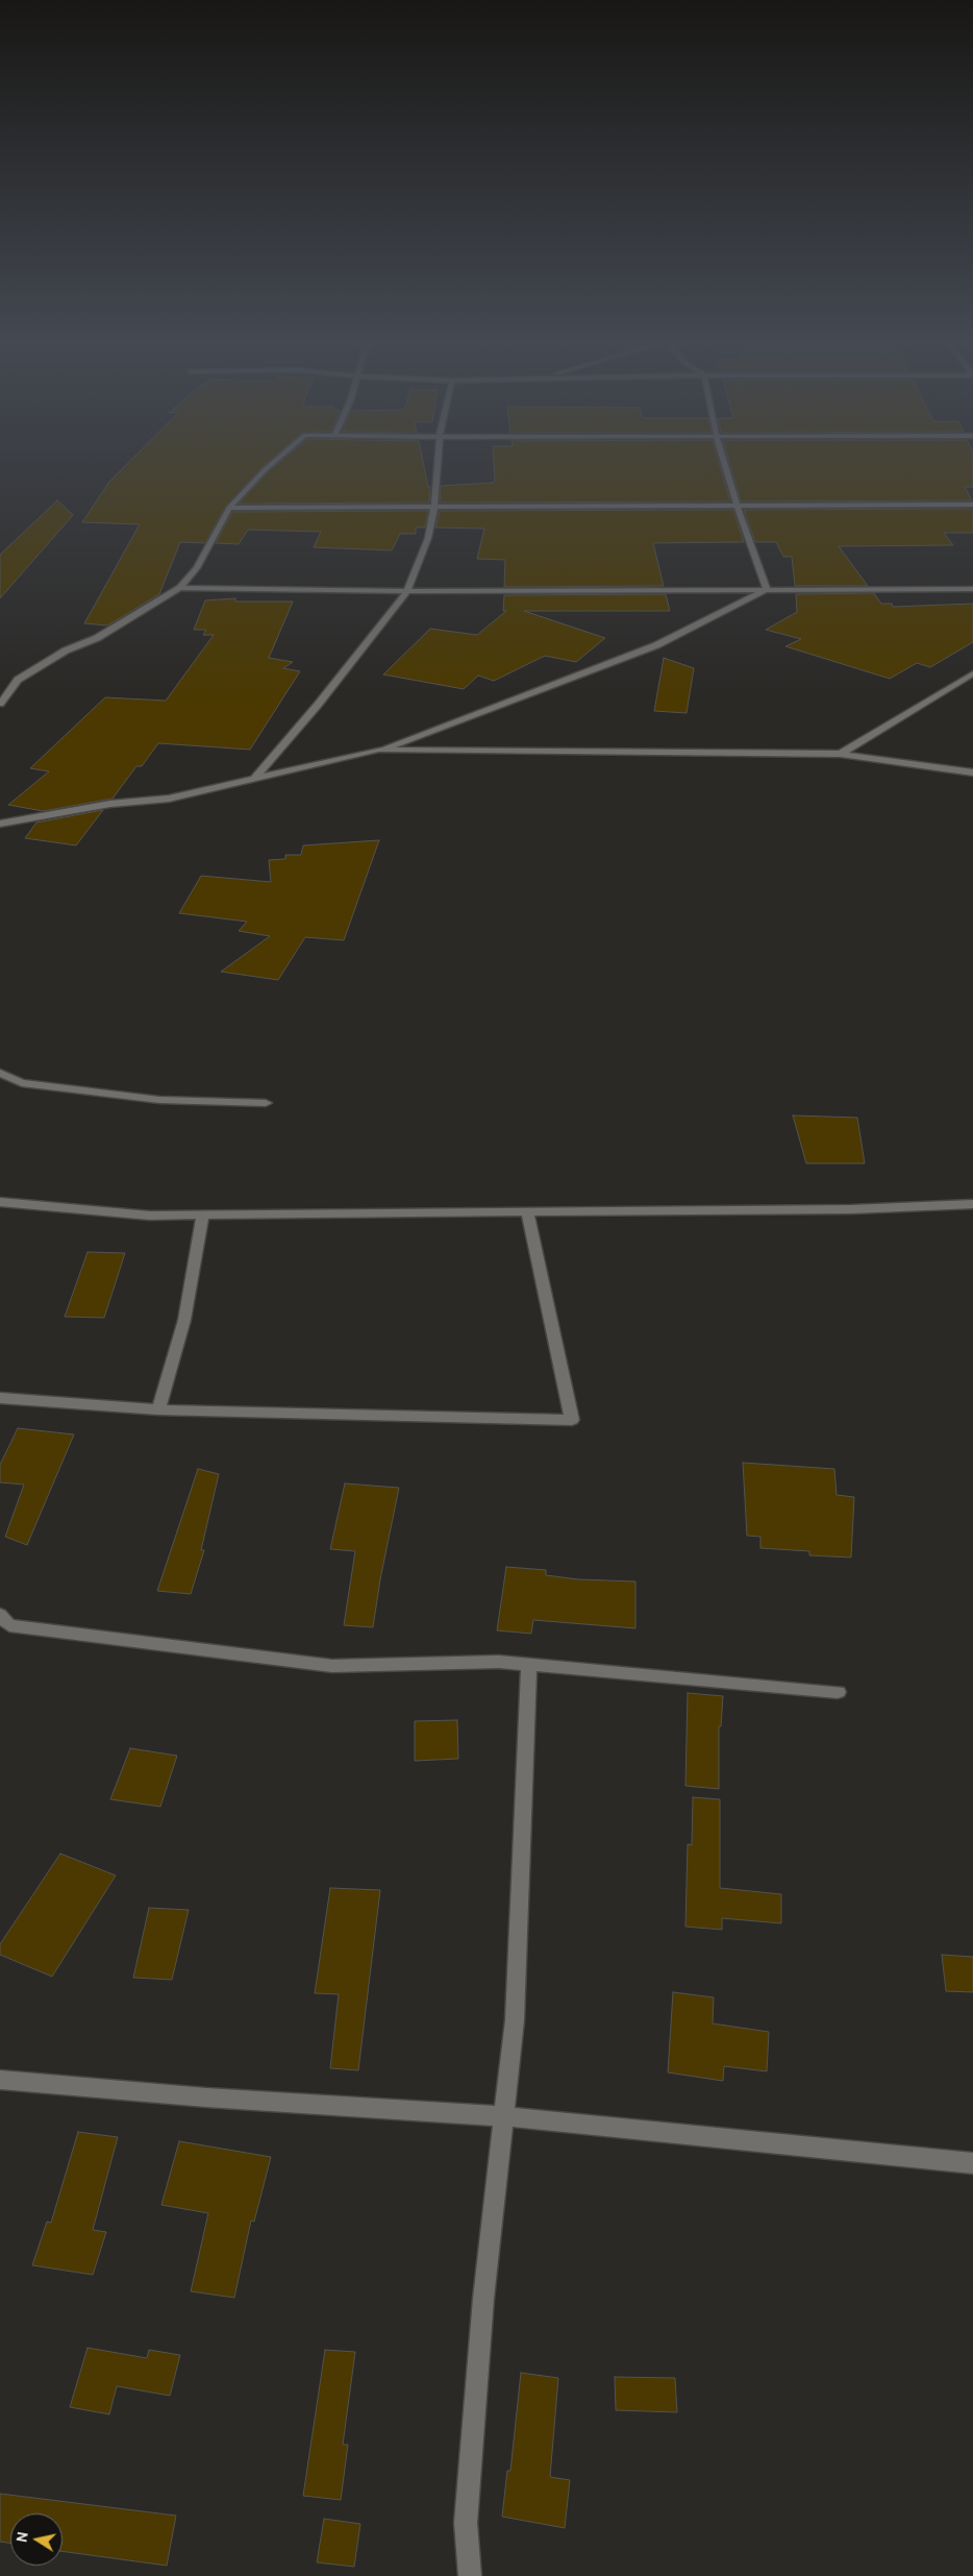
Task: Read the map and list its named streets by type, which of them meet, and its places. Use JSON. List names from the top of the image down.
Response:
{
  "north": "left"
}
